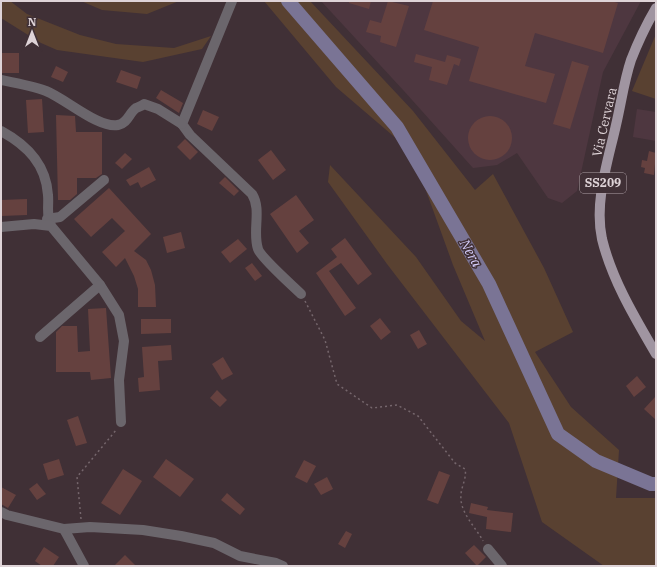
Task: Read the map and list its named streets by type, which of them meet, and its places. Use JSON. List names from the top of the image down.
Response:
{
  "streets": {
    "main road": ["Via Cervara", "SS209"]
  },
  "water": ["Nera"],
  "north": "top"
}
